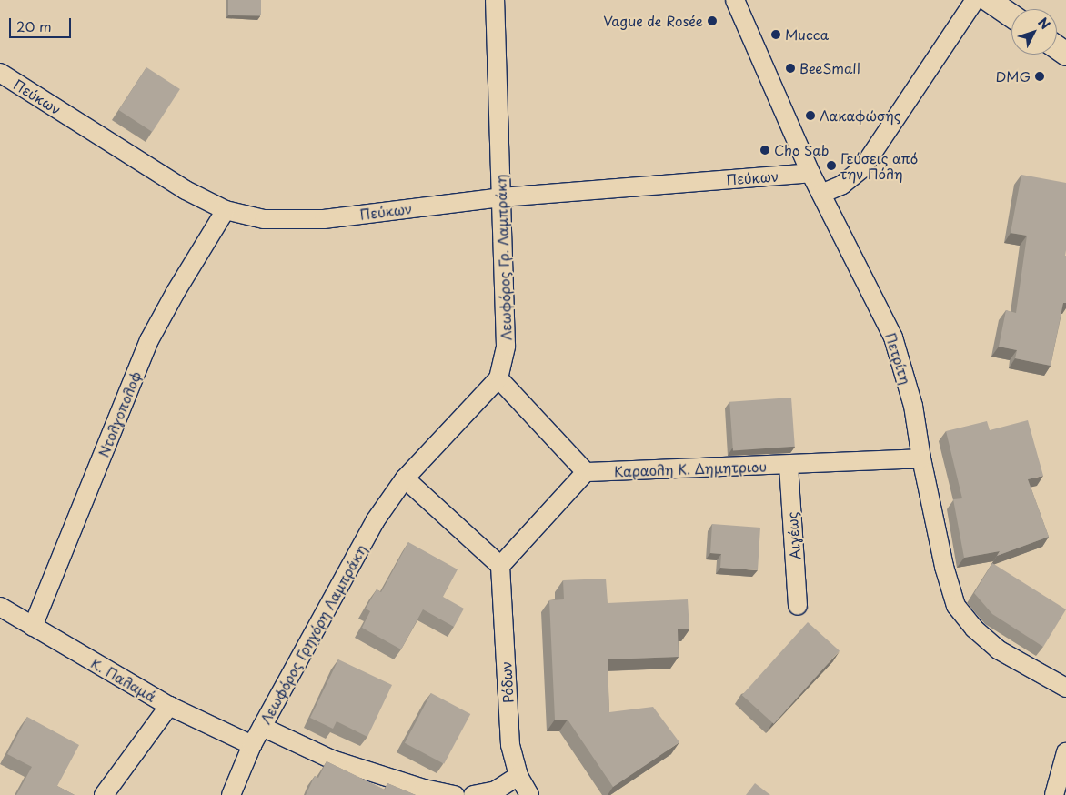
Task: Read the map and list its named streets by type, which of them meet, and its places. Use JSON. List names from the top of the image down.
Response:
{
  "streets": {
    "street": [
      "Πεύκων",
      "Λεωφόρος Γρ. Λαμπράκη",
      "Πετρίτη",
      "Ντολγοπολοφ",
      "Καραολη Κ. Δημητριου",
      "Αιγέως",
      "Λεωφόρος Γρηγόρη Λαμπράκη",
      "Κ. Παλαμά",
      "Ρόδων"
    ]
  },
  "crossings": [
    ["Πεύκων", "Λεωφόρος Γρ. Λαμπράκη"],
    ["Πεύκων", "Πετρίτη"],
    ["Πεύκων", "Ντολγοπολοφ"],
    ["Πετρίτη", "Καραολη Κ. Δημητριου"],
    ["Ντολγοπολοφ", "Κ. Παλαμά"],
    ["Καραολη Κ. Δημητριου", "Αιγέως"],
    ["Λεωφόρος Γρηγόρη Λαμπράκη", "Κ. Παλαμά"]
  ],
  "places": [
    "Vague de Rosée",
    "Mucca",
    "BeeSmall",
    "DMG",
    "Λακαφώσης",
    "Cho Sab",
    "Γεύσεις από την Πόλη"
  ],
  "scale_bar": "20 m",
  "north": "top right"
}
